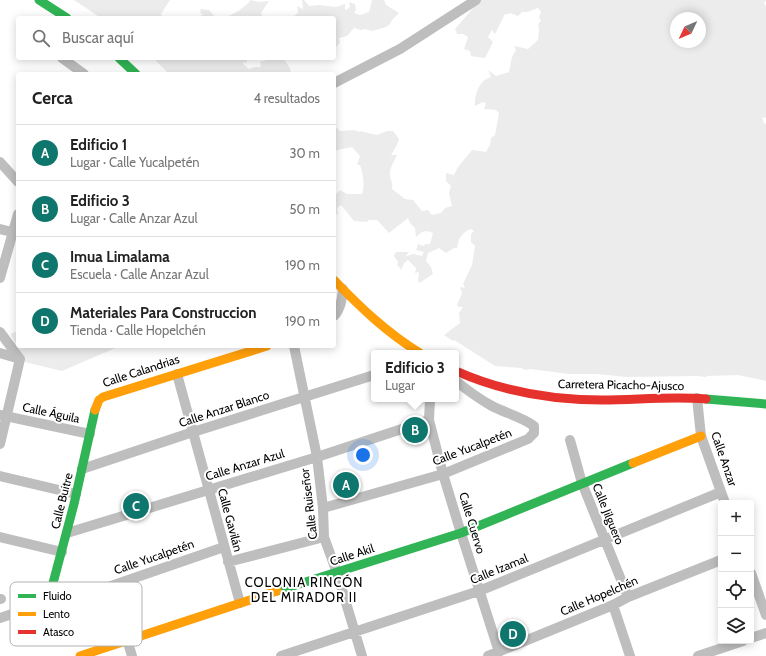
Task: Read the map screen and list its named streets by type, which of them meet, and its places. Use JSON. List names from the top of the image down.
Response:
{
  "streets": {
    "street": [
      "Calle Calandrias",
      "Carretera Picacho-Ajusco",
      "Calle Anzar Blanco",
      "Calle Águila",
      "Calle Yucalpetén",
      "Calle Anzar",
      "Calle Anzar Azul",
      "Calle Buitre",
      "Calle Ruiseñor",
      "Calle Jilguero",
      "Calle Gavilán",
      "Calle Cuervo",
      "Calle Akil",
      "Calle Izamal",
      "Calle Hopelchén"
    ]
  },
  "crossings": [
    ["Calle Calandrias", "Calle Buitre"],
    ["Calle Calandrias", "Calle Gavilán"],
    ["Carretera Picacho-Ajusco", "Calle Anzar"],
    ["Calle Anzar Blanco", "Calle Buitre"],
    ["Calle Anzar Blanco", "Calle Ruiseñor"],
    ["Calle Anzar Blanco", "Calle Gavilán"],
    ["Calle Águila", "Calle Buitre"],
    ["Calle Yucalpetén", "Calle Ruiseñor"],
    ["Calle Yucalpetén", "Calle Gavilán"],
    ["Calle Yucalpetén", "Calle Cuervo"],
    ["Calle Anzar", "Calle Akil"],
    ["Calle Anzar", "Calle Izamal"],
    ["Calle Anzar Azul", "Calle Buitre"],
    ["Calle Anzar Azul", "Calle Ruiseñor"],
    ["Calle Anzar Azul", "Calle Gavilán"],
    ["Calle Anzar Azul", "Calle Cuervo"],
    ["Calle Ruiseñor", "Calle Akil"],
    ["Calle Ruiseñor", "Calle Izamal"],
    ["Calle Jilguero", "Calle Akil"],
    ["Calle Jilguero", "Calle Izamal"],
    ["Calle Jilguero", "Calle Hopelchén"],
    ["Calle Gavilán", "Calle Akil"],
    ["Calle Cuervo", "Calle Akil"],
    ["Calle Cuervo", "Calle Izamal"],
    ["Calle Cuervo", "Calle Hopelchén"]
  ],
  "districts": ["COLONIA RINCÓN DEL MIRADOR II"],
  "legend": ["Fluido", "Lento", "Atasco"],
  "north": "bottom left",
  "page": {
    "search": "Buscar aquí",
    "heading": ["Cerca", "4 resultados"],
    "list": [
      {
        "mark": "A",
        "name": "Edificio 1",
        "note": "Lugar · Calle Yucalpetén",
        "value": "30 m"
      },
      {
        "mark": "B",
        "name": "Edificio 3",
        "note": "Lugar · Calle Anzar Azul",
        "value": "50 m"
      },
      {
        "mark": "C",
        "name": "Imua Limalama",
        "note": "Escuela · Calle Anzar Azul",
        "value": "190 m"
      },
      {
        "mark": "D",
        "name": "Materiales Para Construccion",
        "note": "Tienda · Calle Hopelchén",
        "value": "190 m"
      }
    ],
    "popup": ["Edificio 3", "Lugar"],
    "pins": [
      "B",
      "A",
      "C",
      "D"
    ],
    "map_buttons": ["+", "−"]
  }
}
